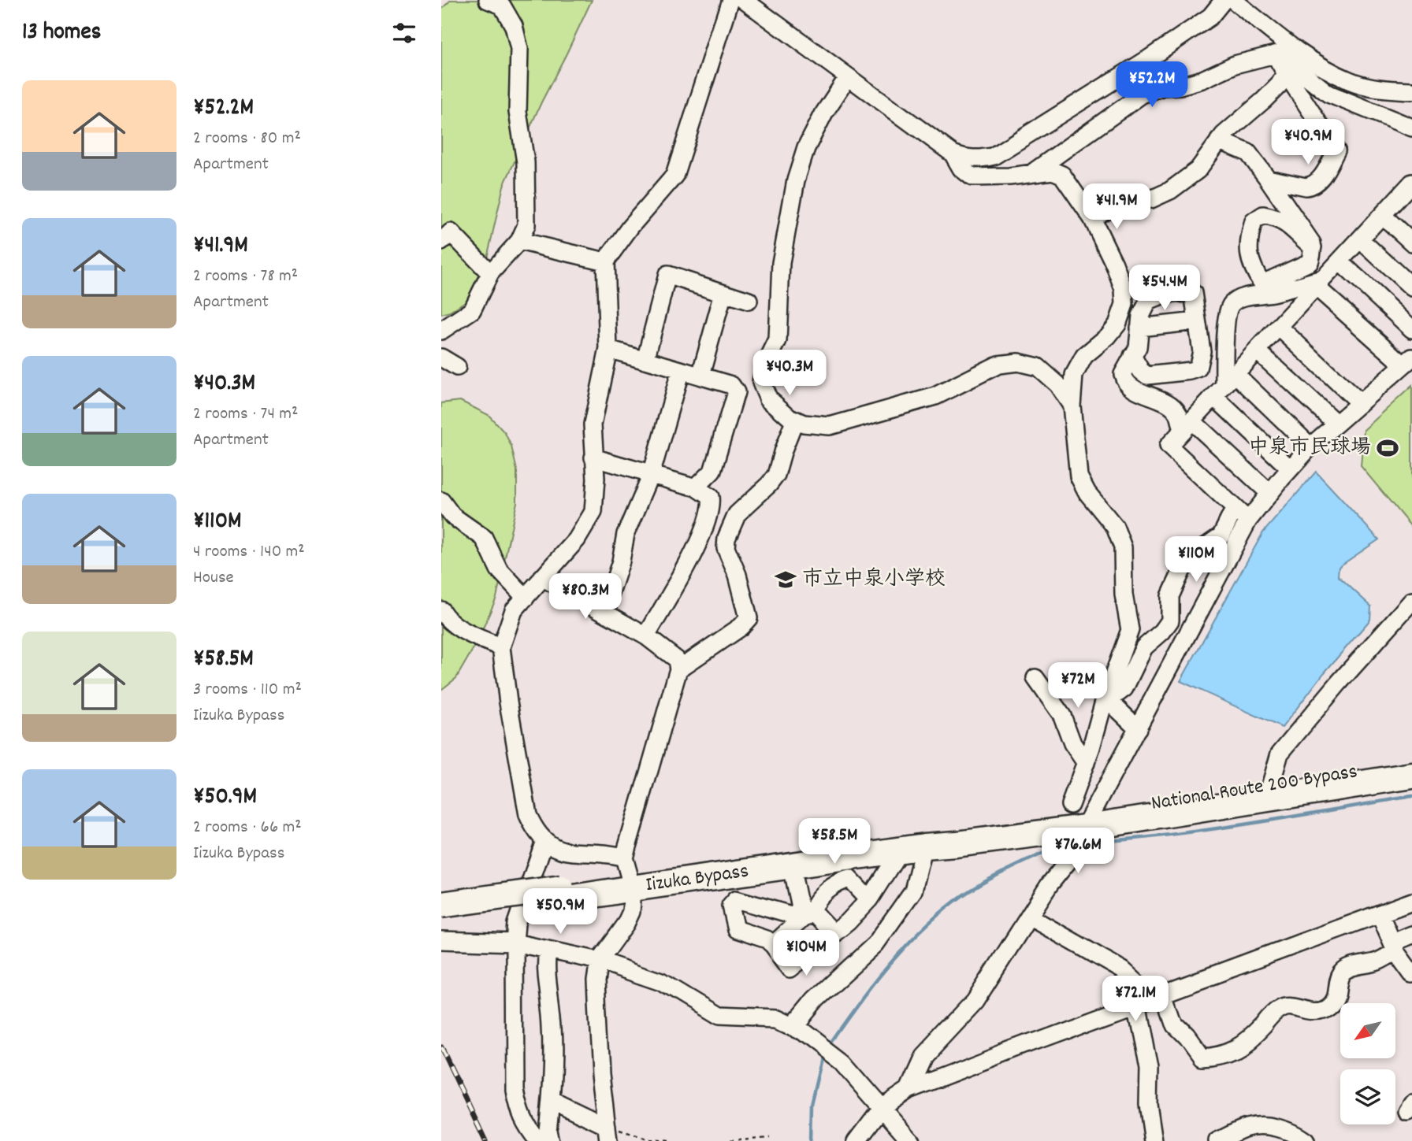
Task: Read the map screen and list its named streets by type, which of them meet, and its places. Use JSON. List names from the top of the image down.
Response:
{
  "streets": {
    "highway": ["National Route 200 Bypass", "Iizuka Bypass"]
  },
  "crossings": [
    ["National Route 200 Bypass", "Iizuka Bypass"]
  ],
  "places": {
    "sports": ["中泉市民球場"],
    "school or university": ["市立中泉小学校"]
  },
  "north": "bottom left",
  "page": {
    "heading": "13 homes",
    "price": [
      "¥52.2M",
      "¥40.9M",
      "¥41.9M",
      "¥54.4M",
      "¥40.3M",
      "¥110M",
      "¥80.3M",
      "¥72M",
      "¥58.5M",
      "¥76.6M",
      "¥50.9M",
      "¥104M",
      "¥72.1M"
    ],
    "list": [
      {
        "name": "¥52.2M",
        "note": "2 rooms · 80 m² · Apartment"
      },
      {
        "name": "¥41.9M",
        "note": "2 rooms · 78 m² · Apartment"
      },
      {
        "name": "¥40.3M",
        "note": "2 rooms · 74 m² · Apartment"
      },
      {
        "name": "¥110M",
        "note": "4 rooms · 140 m² · House"
      },
      {
        "name": "¥58.5M",
        "note": "3 rooms · 110 m² · Iizuka Bypass"
      },
      {
        "name": "¥50.9M",
        "note": "2 rooms · 66 m² · Iizuka Bypass"
      }
    ]
  }
}
